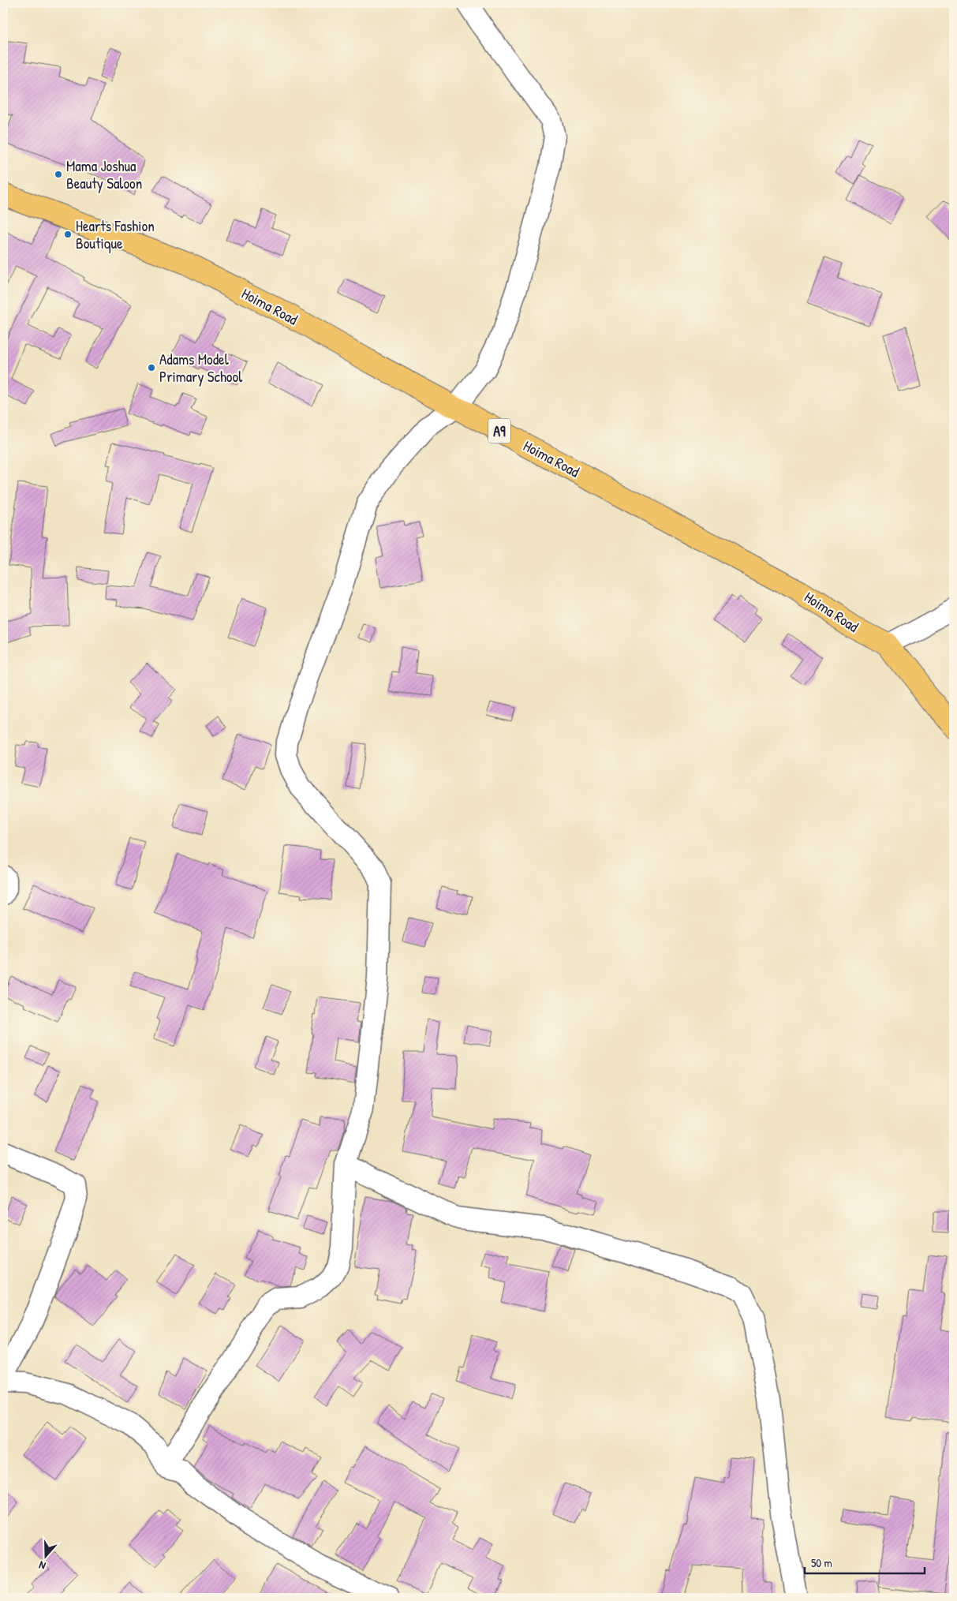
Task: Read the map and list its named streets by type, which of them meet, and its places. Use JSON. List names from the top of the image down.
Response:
{
  "streets": {
    "main road": ["Hoima Road", "A9"]
  },
  "places": ["Mama Joshua Beauty Saloon", "Hearts Fashion Boutique", "Adams Model Primary School"],
  "scale_bar": "50 m",
  "north": "bottom"
}
